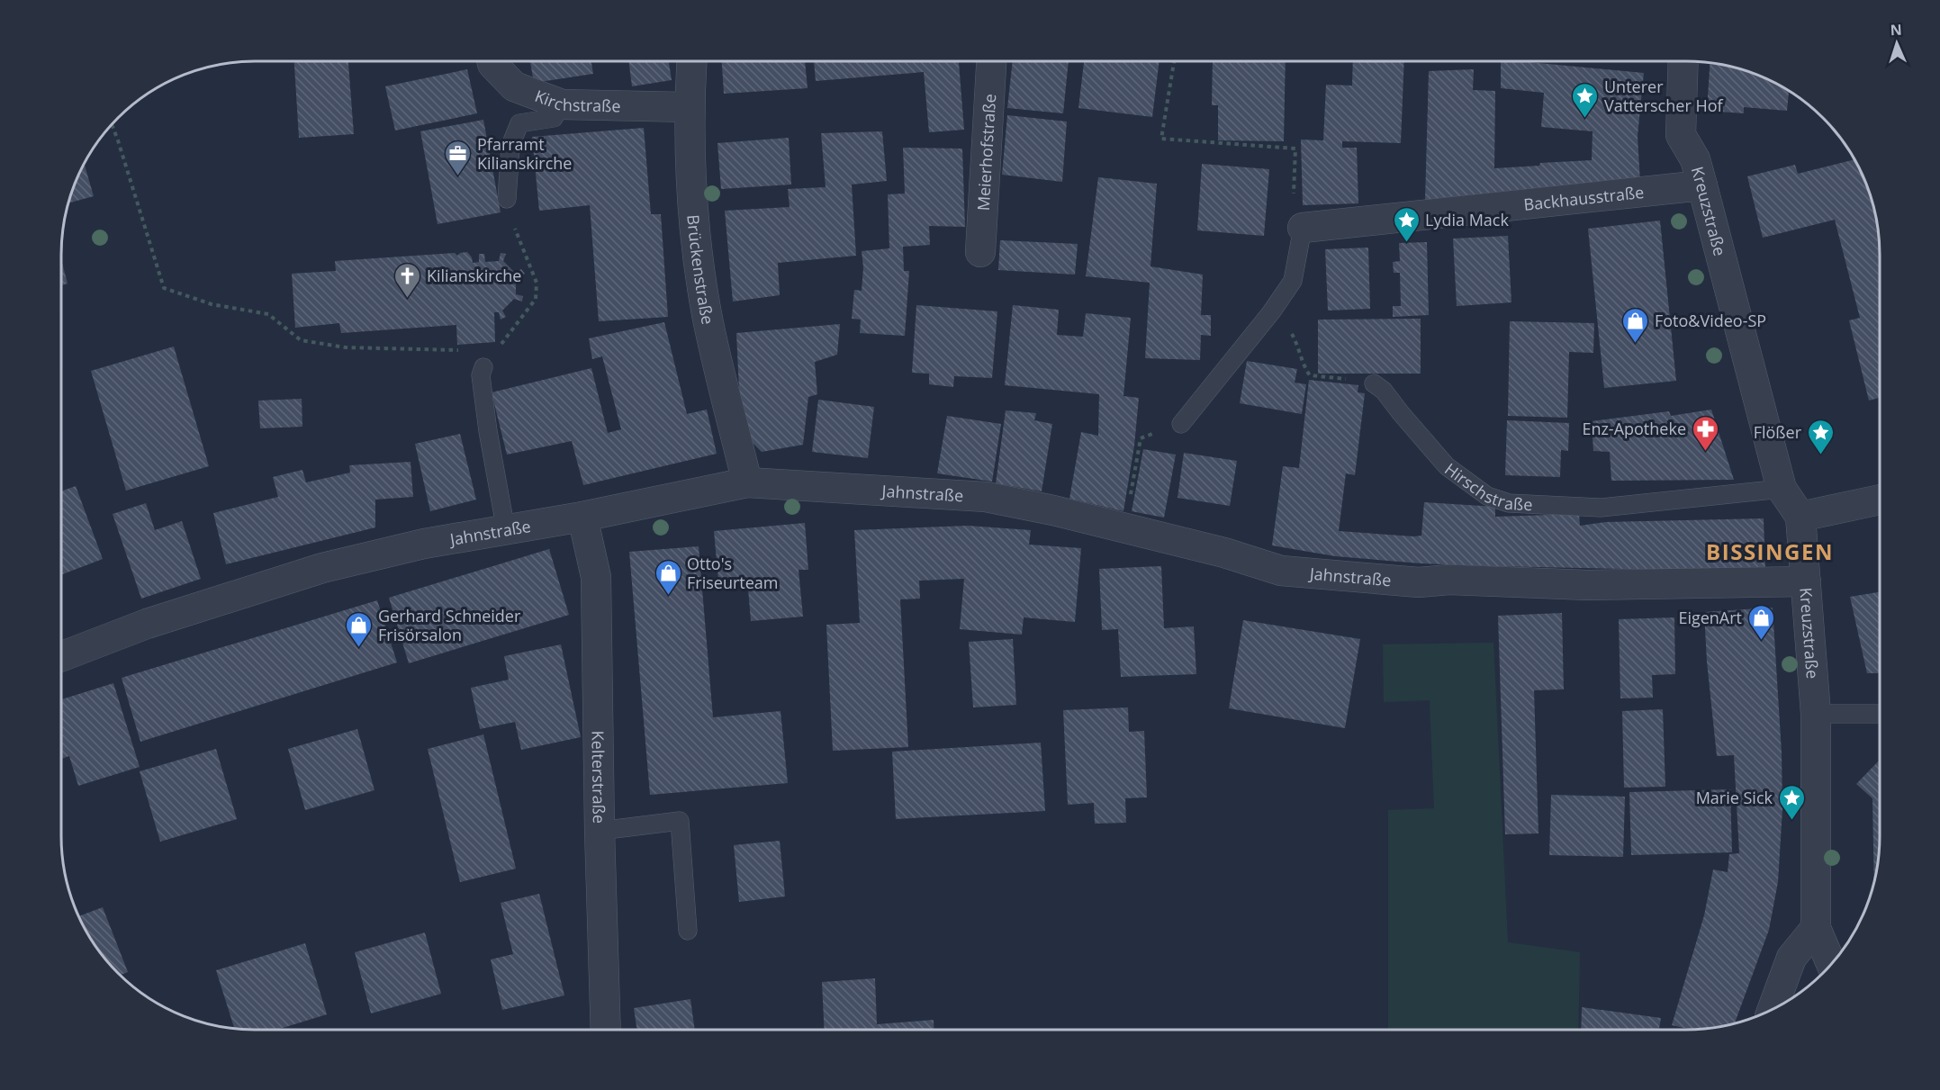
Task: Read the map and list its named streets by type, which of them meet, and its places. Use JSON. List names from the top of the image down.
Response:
{
  "streets": {
    "street": [
      "Kirchstraße",
      "Meierhofstraße",
      "Backhausstraße",
      "Kreuzstraße",
      "Brückenstraße",
      "Jahnstraße",
      "Kelterstraße"
    ],
    "lane": ["Hirschstraße"]
  },
  "crossings": [
    ["Kirchstraße", "Brückenstraße"],
    ["Backhausstraße", "Kreuzstraße"],
    ["Kreuzstraße", "Hirschstraße"],
    ["Kreuzstraße", "Jahnstraße"],
    ["Brückenstraße", "Jahnstraße"],
    ["Jahnstraße", "Kelterstraße"]
  ],
  "districts": ["BISSINGEN"],
  "places": {
    "place": [
      "Unterer Vatterscher Hof",
      "Lydia Mack",
      "Flößer",
      "Marie Sick"
    ],
    "office": ["Pfarramt Kilianskirche"],
    "church": ["Kilianskirche"],
    "shop": [
      "Foto&Video-SP",
      "Otto's Friseurteam",
      "EigenArt",
      "Gerhard Schneider Frisörsalon"
    ],
    "pharmacy": ["Enz-Apotheke"]
  },
  "north": "top"
}
